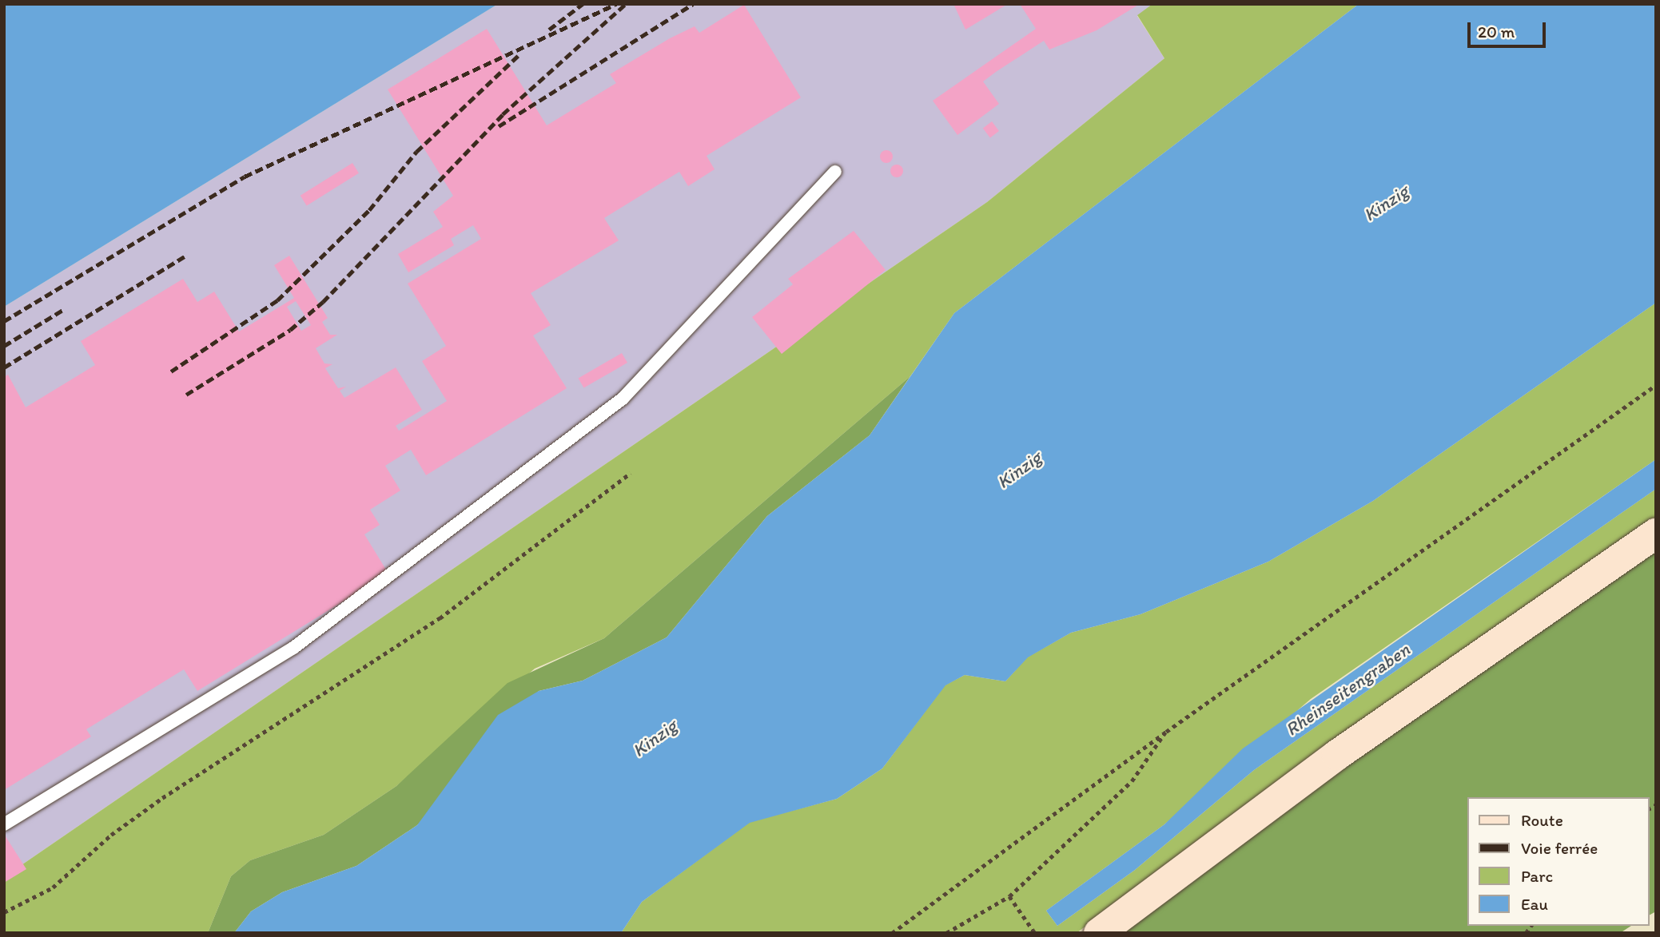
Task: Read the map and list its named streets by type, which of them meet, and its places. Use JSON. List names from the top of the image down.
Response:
{
  "water": ["Kinzig", "Rheinseitengraben"],
  "legend": [
    "Route",
    "Voie ferrée",
    "Parc",
    "Eau"
  ],
  "scale_bar": "20 m"
}
